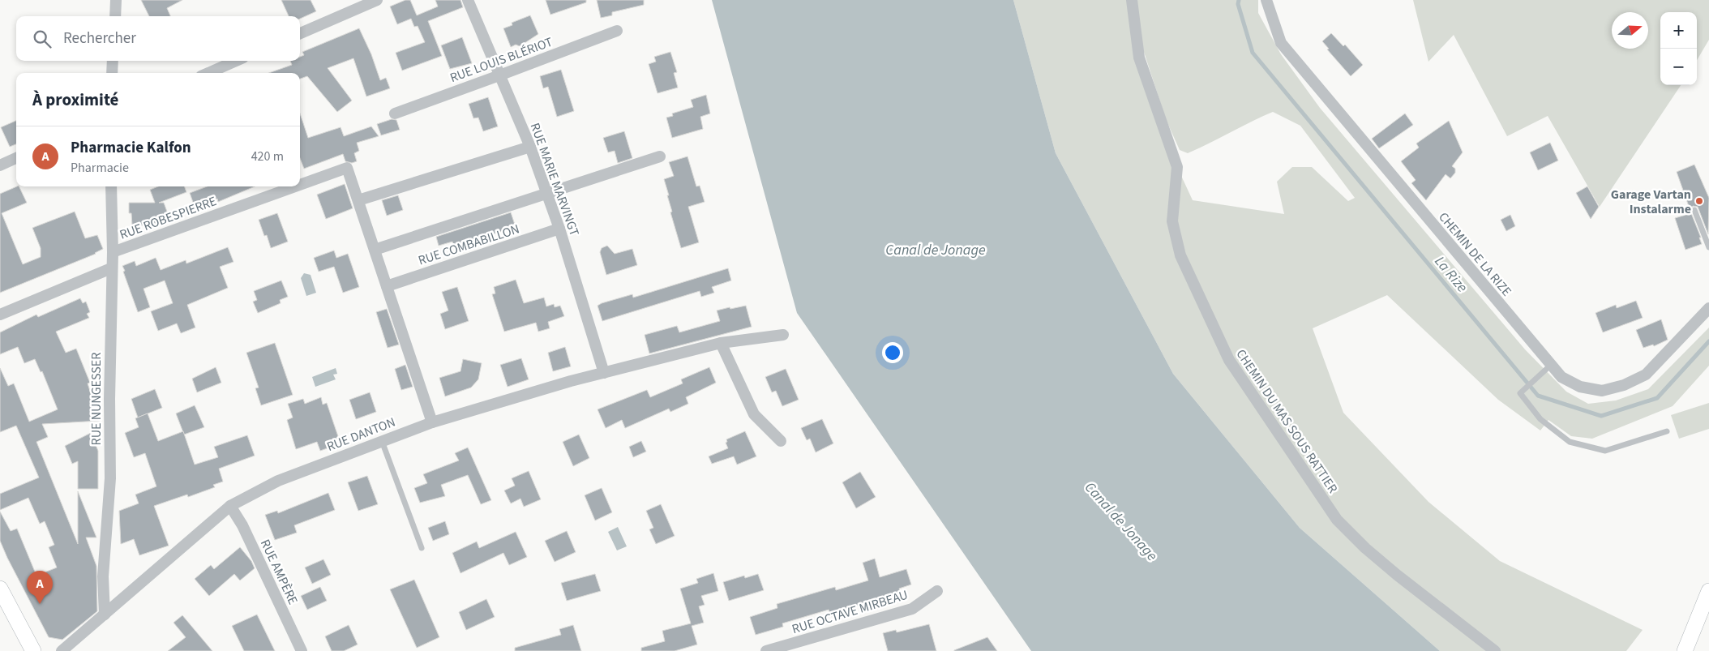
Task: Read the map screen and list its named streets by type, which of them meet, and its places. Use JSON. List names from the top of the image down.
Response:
{
  "streets": {
    "street": [
      "RUE LOUIS BLÉRIOT",
      "RUE MARIE MARVINGT",
      "RUE ROBESPIERRE",
      "RUE COMBABILLON",
      "CHEMIN DE LA RIZE",
      "RUE NUNGESSER",
      "CHEMIN DU MAS SOUS RATTIER",
      "RUE DANTON",
      "RUE AMPÈRE",
      "RUE OCTAVE MIRBEAU"
    ]
  },
  "crossings": [
    ["RUE LOUIS BLÉRIOT", "RUE MARIE MARVINGT"],
    ["RUE MARIE MARVINGT", "RUE COMBABILLON"],
    ["RUE MARIE MARVINGT", "RUE DANTON"],
    ["RUE ROBESPIERRE", "RUE NUNGESSER"],
    ["RUE NUNGESSER", "RUE DANTON"],
    ["RUE DANTON", "RUE AMPÈRE"]
  ],
  "water": ["Canal de Jonage", "La Rize"],
  "places": ["Garage Vartan Instalarme"],
  "north": "right",
  "page": {
    "map_buttons": ["+", "−"],
    "search": "Rechercher",
    "heading": "À proximité",
    "list": [
      {
        "mark": "A",
        "name": "Pharmacie Kalfon",
        "note": "Pharmacie",
        "value": "420 m"
      }
    ],
    "pins": "A"
  }
}
